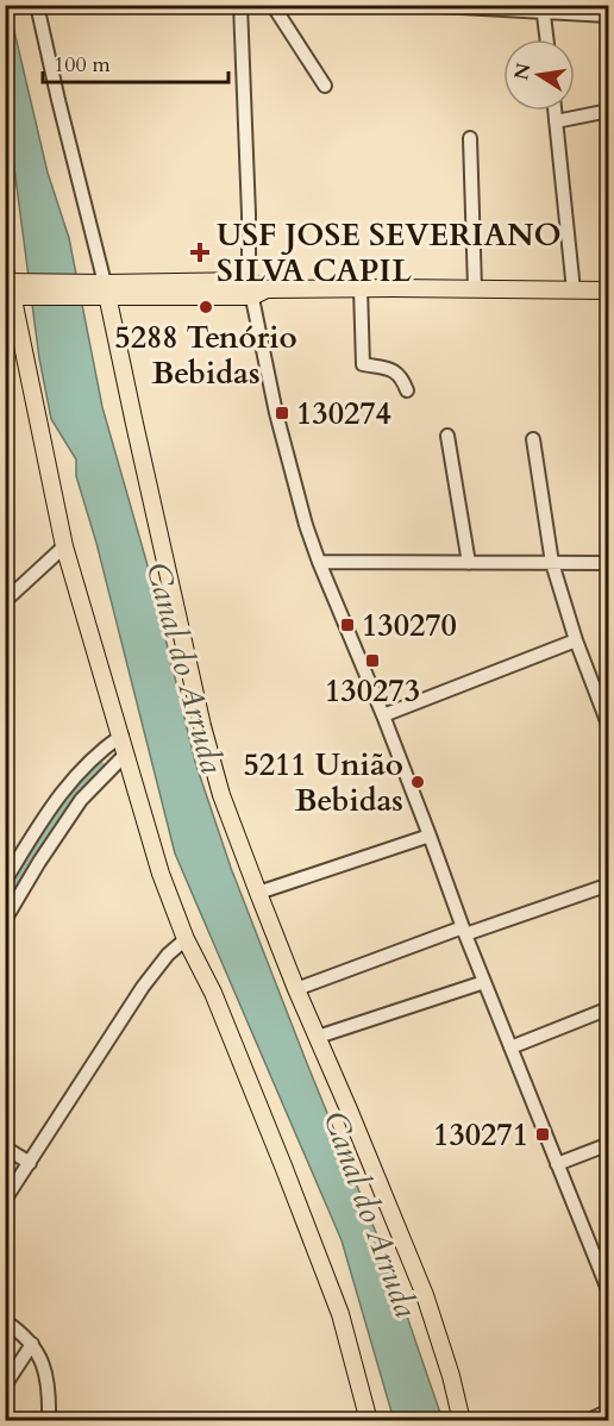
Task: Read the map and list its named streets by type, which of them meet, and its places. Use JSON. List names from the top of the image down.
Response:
{
  "water": ["Canal do Arruda"],
  "places": {
    "health": ["USF JOSE SEVERIANO SILVA CAPIL"],
    "other": ["5288 Tenório Bebidas", "5211 União Bebidas"],
    "transit": [
      "130274",
      "130270",
      "130273",
      "130271"
    ]
  },
  "scale_bar": "100 m",
  "north": "left"
}
